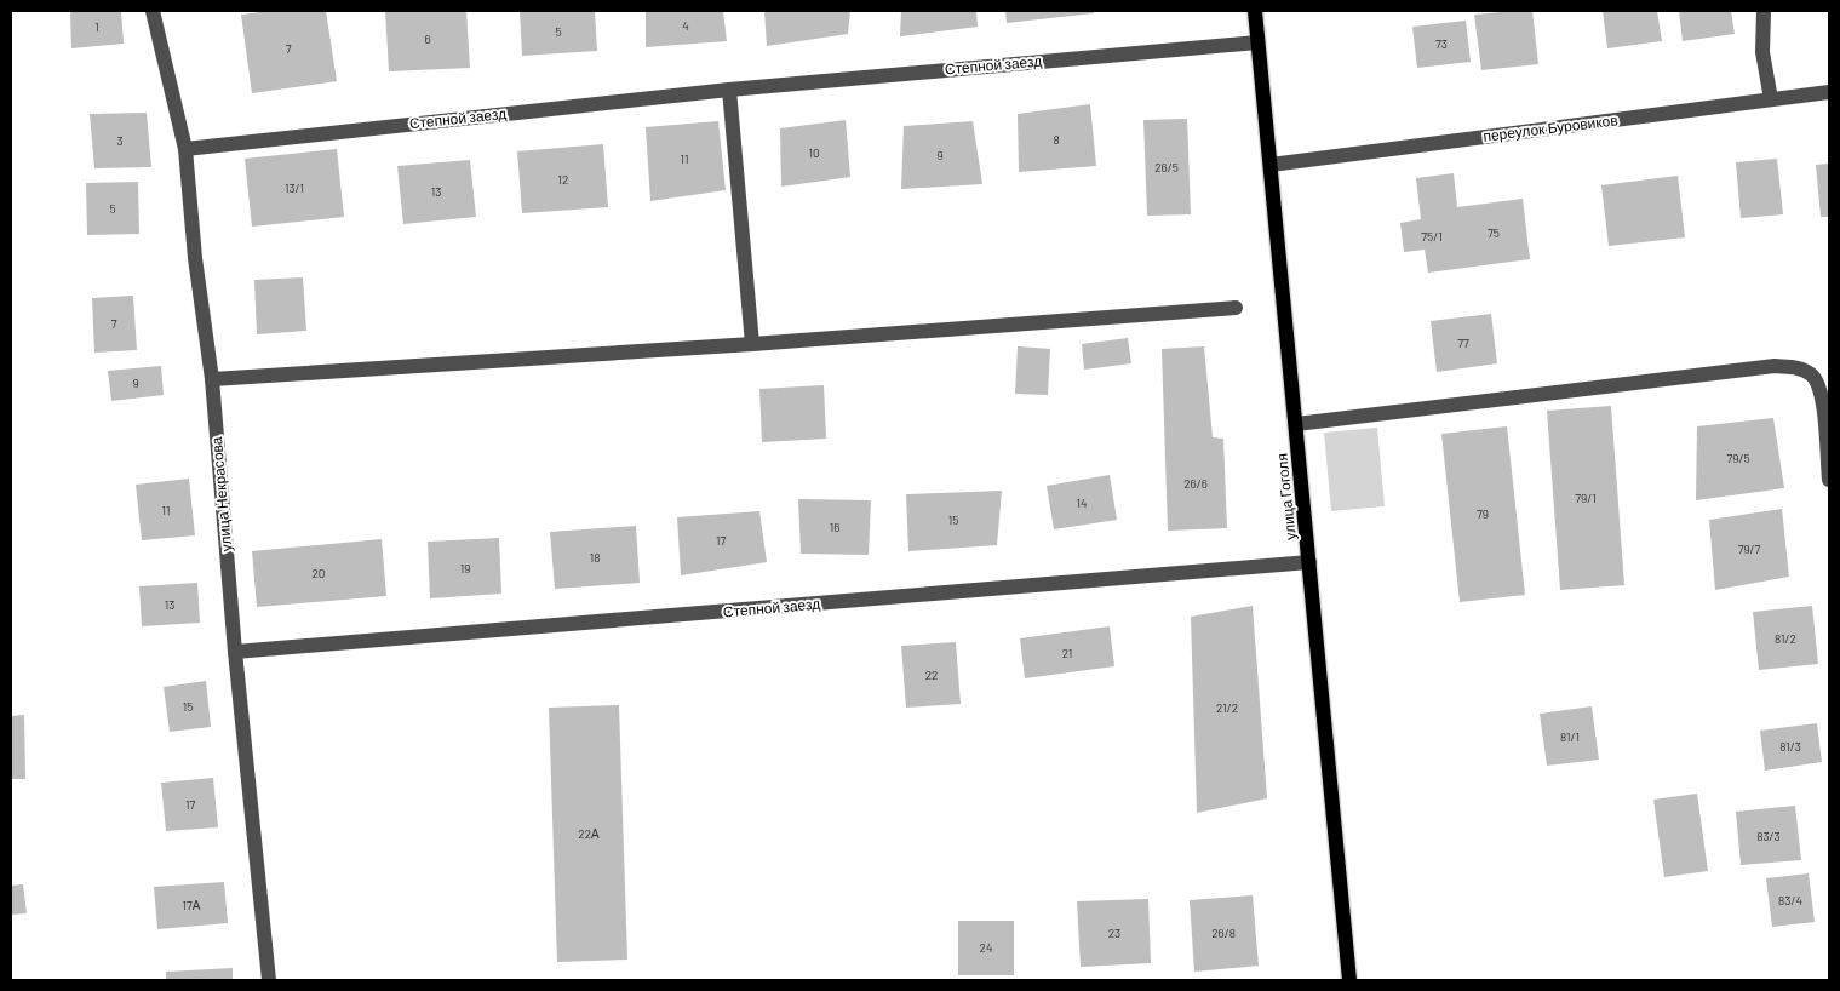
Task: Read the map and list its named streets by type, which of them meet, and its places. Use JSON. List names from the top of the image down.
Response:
{
  "streets": {
    "main road": ["улица Гоголя"],
    "street": ["Степной заезд", "переулок Буровиков", "улица Некрасова"]
  },
  "crossings": [
    ["Степной заезд", "улица Некрасова"],
    ["Степной заезд", "улица Гоголя"],
    ["переулок Буровиков", "улица Гоголя"]
  ],
  "house_numbers": [
    "4",
    "1",
    "5",
    "6",
    "73",
    "7",
    "8",
    "3",
    "10",
    "9",
    "11",
    "26/5",
    "12",
    "13/1",
    "13",
    "5",
    "75",
    "75/1",
    "7",
    "77",
    "9",
    "79/5",
    "26/6",
    "79/1",
    "14",
    "11",
    "79",
    "15",
    "16",
    "17",
    "79/7",
    "18",
    "19",
    "20",
    "13",
    "81/2",
    "21",
    "22",
    "15",
    "21/2",
    "81/1",
    "81/3",
    "17",
    "22А",
    "83/3",
    "83/4",
    "17А",
    "23",
    "26/8",
    "24"
  ]
}
